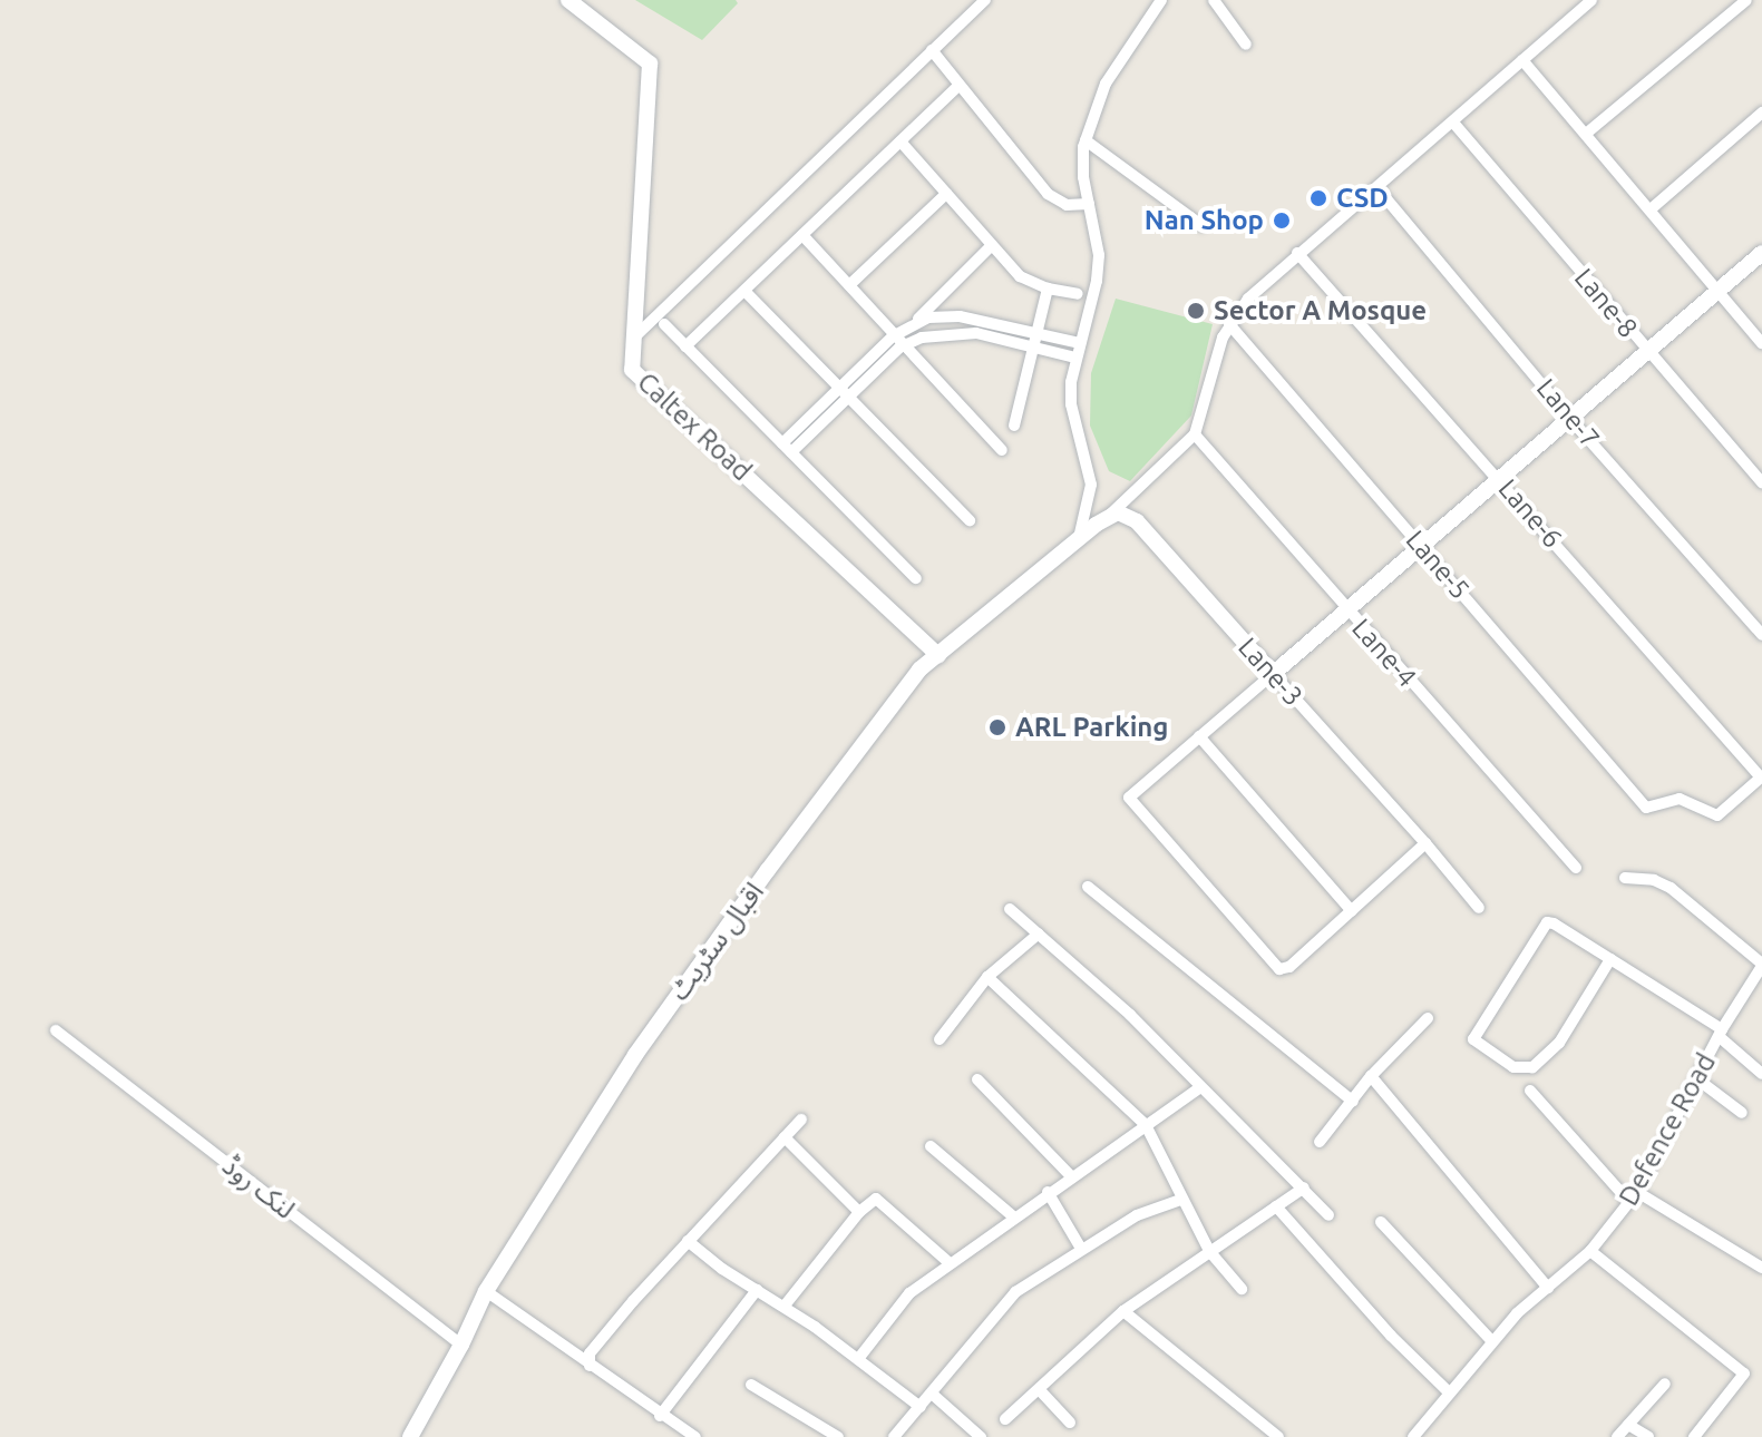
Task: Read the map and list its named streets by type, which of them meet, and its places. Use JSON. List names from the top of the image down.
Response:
{
  "streets": {
    "street": [
      "Lane-8",
      "Lane-7",
      "Caltex Road",
      "Lane-6",
      "Lane-5",
      "Lane-4",
      "Lane-3",
      "اقبال سٹریٹ",
      "Defence Road",
      "لنک روڈ"
    ]
  },
  "crossings": [
    ["Caltex Road", "اقبال سٹریٹ"],
    ["Lane-6", "Lane-5"],
    ["Lane-3", "اقبال سٹریٹ"],
    ["اقبال سٹریٹ", "لنک روڈ"]
  ],
  "places": [
    "CSD",
    "Nan Shop",
    "Sector A Mosque",
    "ARL Parking"
  ]
}
